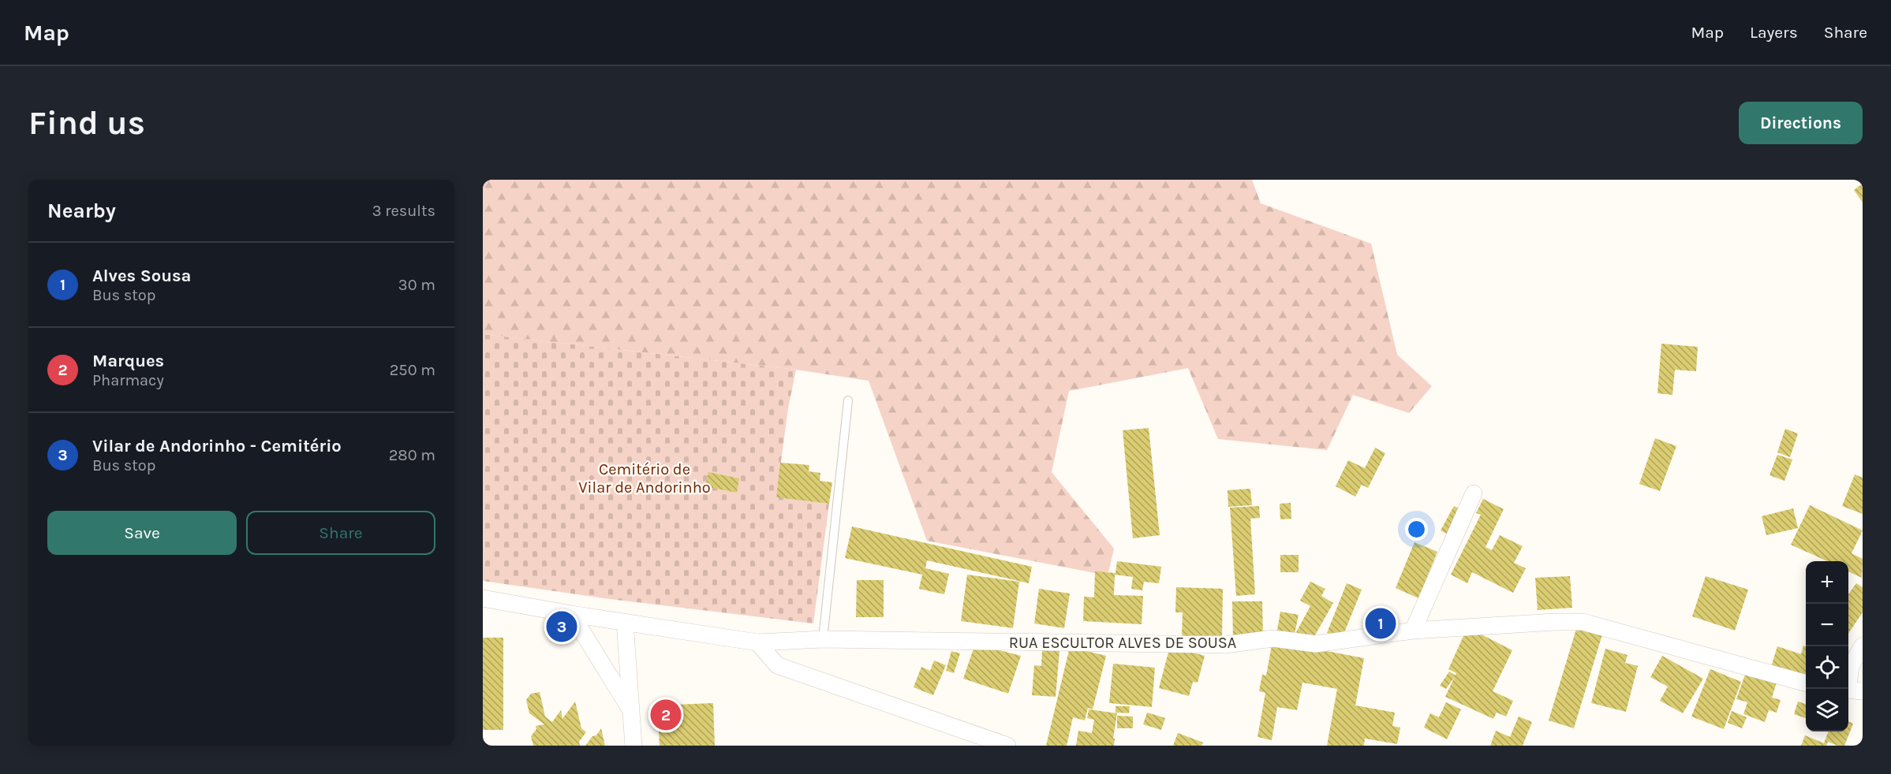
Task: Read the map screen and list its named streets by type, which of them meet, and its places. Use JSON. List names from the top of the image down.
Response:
{
  "streets": {
    "street": ["RUA ESCULTOR ALVES DE SOUSA"]
  },
  "parks": ["Cemitério de Vilar de Andorinho"],
  "page": {
    "header": "Map",
    "nav": ["Map", "Layers", "Share"],
    "buttons": [
      "Directions",
      ["Save", "Share"]
    ],
    "title": "Find us",
    "heading": ["Nearby", "3 results"],
    "list": [
      {
        "mark": "1",
        "name": "Alves Sousa",
        "note": "Bus stop",
        "value": "30 m"
      },
      {
        "mark": "2",
        "name": "Marques",
        "note": "Pharmacy",
        "value": "250 m"
      },
      {
        "mark": "3",
        "name": "Vilar de Andorinho - Cemitério",
        "note": "Bus stop",
        "value": "280 m"
      }
    ],
    "map_buttons": ["+", "−"],
    "pins": ["1", "3", "2"]
  }
}
